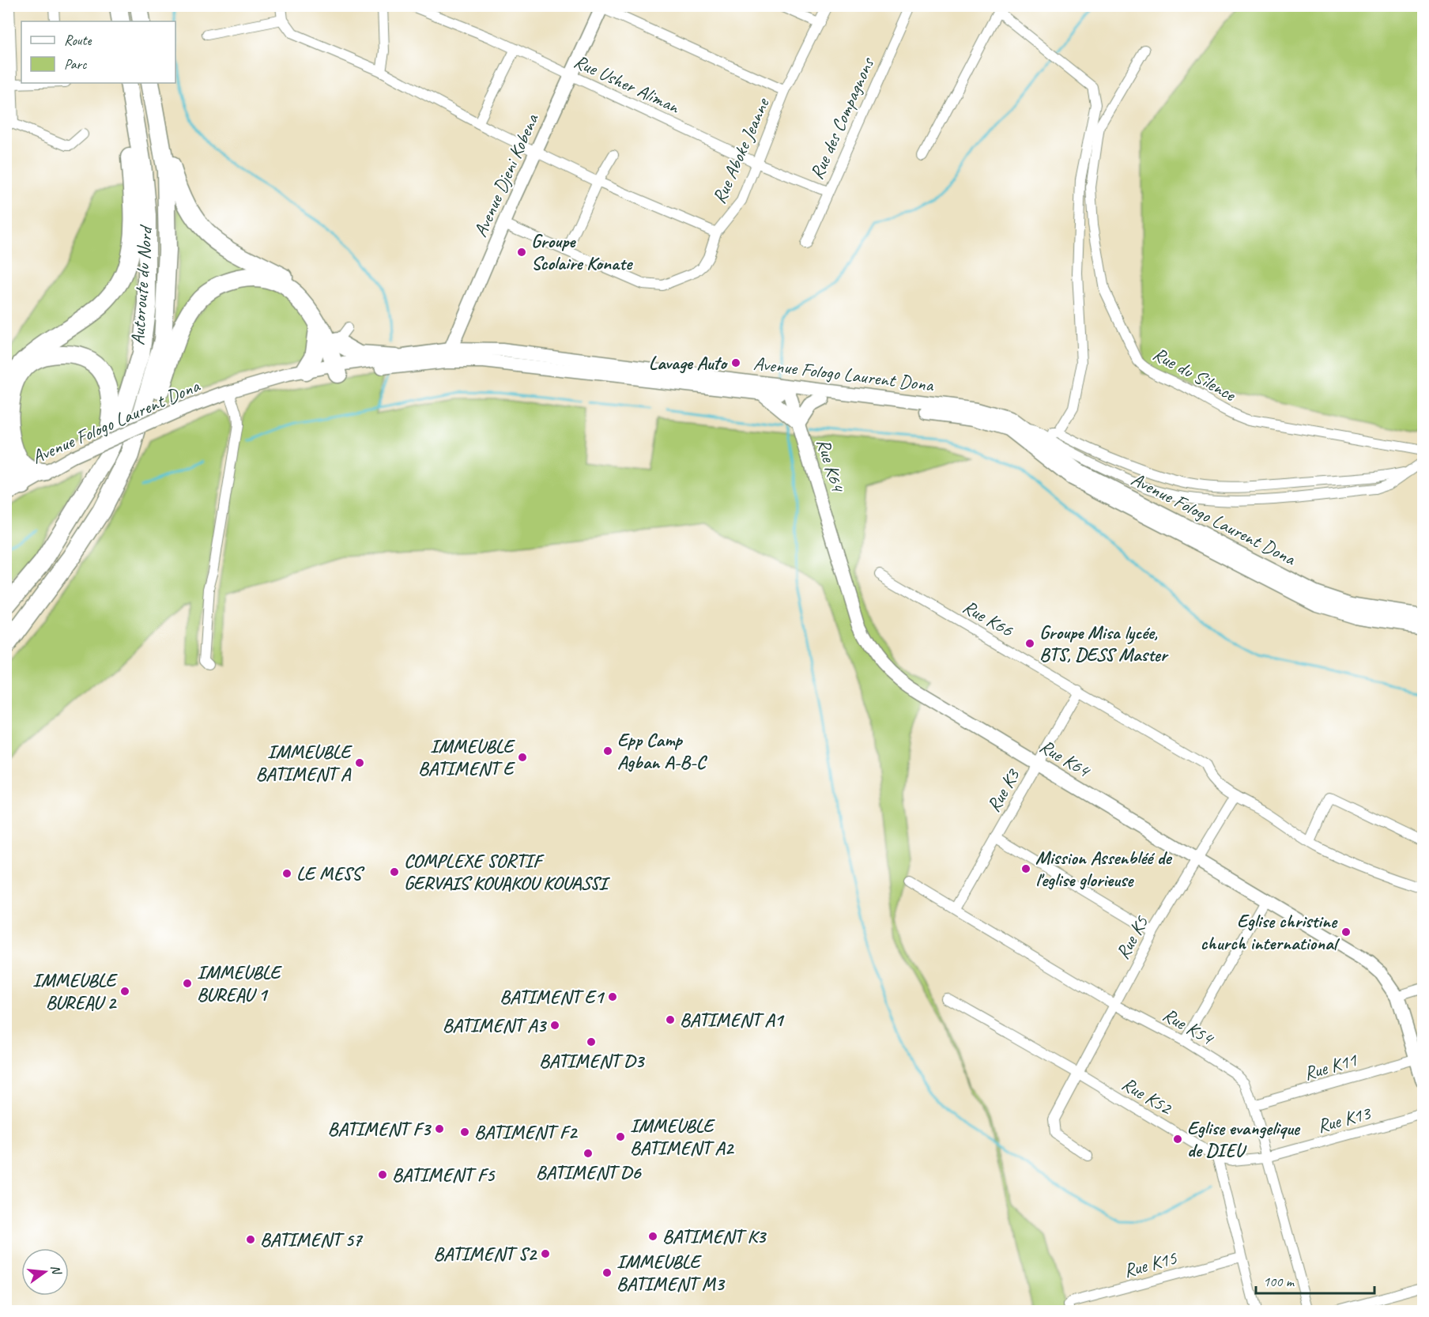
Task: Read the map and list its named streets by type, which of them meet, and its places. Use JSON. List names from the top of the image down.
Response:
{
  "streets": {
    "highway": ["Autoroute du Nord"],
    "main road": ["Avenue Djeni Kobena", "Avenue Fologo Laurent Dona", "Rue K64"],
    "street": [
      "Rue Usher Aliman",
      "Rue des Compagnons",
      "Rue Aboke Jeanne",
      "Rue du Silence",
      "Rue K66",
      "Rue K3",
      "Rue K5",
      "Rue K54",
      "Rue K11",
      "Rue K52",
      "Rue K13",
      "Rue K15"
    ]
  },
  "crossings": [
    ["Rue Usher Aliman", "Rue des Compagnons"],
    ["Rue Usher Aliman", "Rue Aboke Jeanne"],
    ["Rue Usher Aliman", "Avenue Djeni Kobena"],
    ["Rue Aboke Jeanne", "Avenue Djeni Kobena"],
    ["Avenue Djeni Kobena", "Avenue Fologo Laurent Dona"],
    ["Avenue Fologo Laurent Dona", "Rue K64"],
    ["Rue K64", "Rue K3"],
    ["Rue K64", "Rue K5"],
    ["Rue K64", "Rue K11"],
    ["Rue K66", "Rue K3"],
    ["Rue K66", "Rue K5"],
    ["Rue K3", "Rue K54"],
    ["Rue K5", "Rue K54"],
    ["Rue K5", "Rue K52"],
    ["Rue K54", "Rue K11"],
    ["Rue K54", "Rue K13"],
    ["Rue K52", "Rue K13"]
  ],
  "places": [
    "Groupe Scolaire Konate",
    "Lavage Auto",
    "Groupe Misa lycée, BTS, DESS Master",
    "Epp Camp Agban A-B-C",
    "IMMEUBLE BATIMENT E",
    "IMMEUBLE BATIMENT A",
    "Mission Assenbléé de l'eglise glorieuse",
    "COMPLEXE SORTIF GERVAIS KOUAKOU KOUASSI",
    "LE MESS",
    "Eglise christine church international",
    "IMMEUBLE BUREAU 1",
    "IMMEUBLE BUREAU 2",
    "BATIMENT E1",
    "BATIMENT A1",
    "BATIMENT A3",
    "BATIMENT D3",
    "BATIMENT F3",
    "BATIMENT F2",
    "IMMEUBLE BATIMENT A2",
    "Eglise evangelique de DIEU",
    "BATIMENT D6",
    "BATIMENT F5",
    "BATIMENT K3",
    "BATIMENT 57",
    "BATIMENT S2",
    "IMMEUBLE BATIMENT M3"
  ],
  "legend": ["Route", "Parc"],
  "scale_bar": "100 m",
  "north": "right"
}
